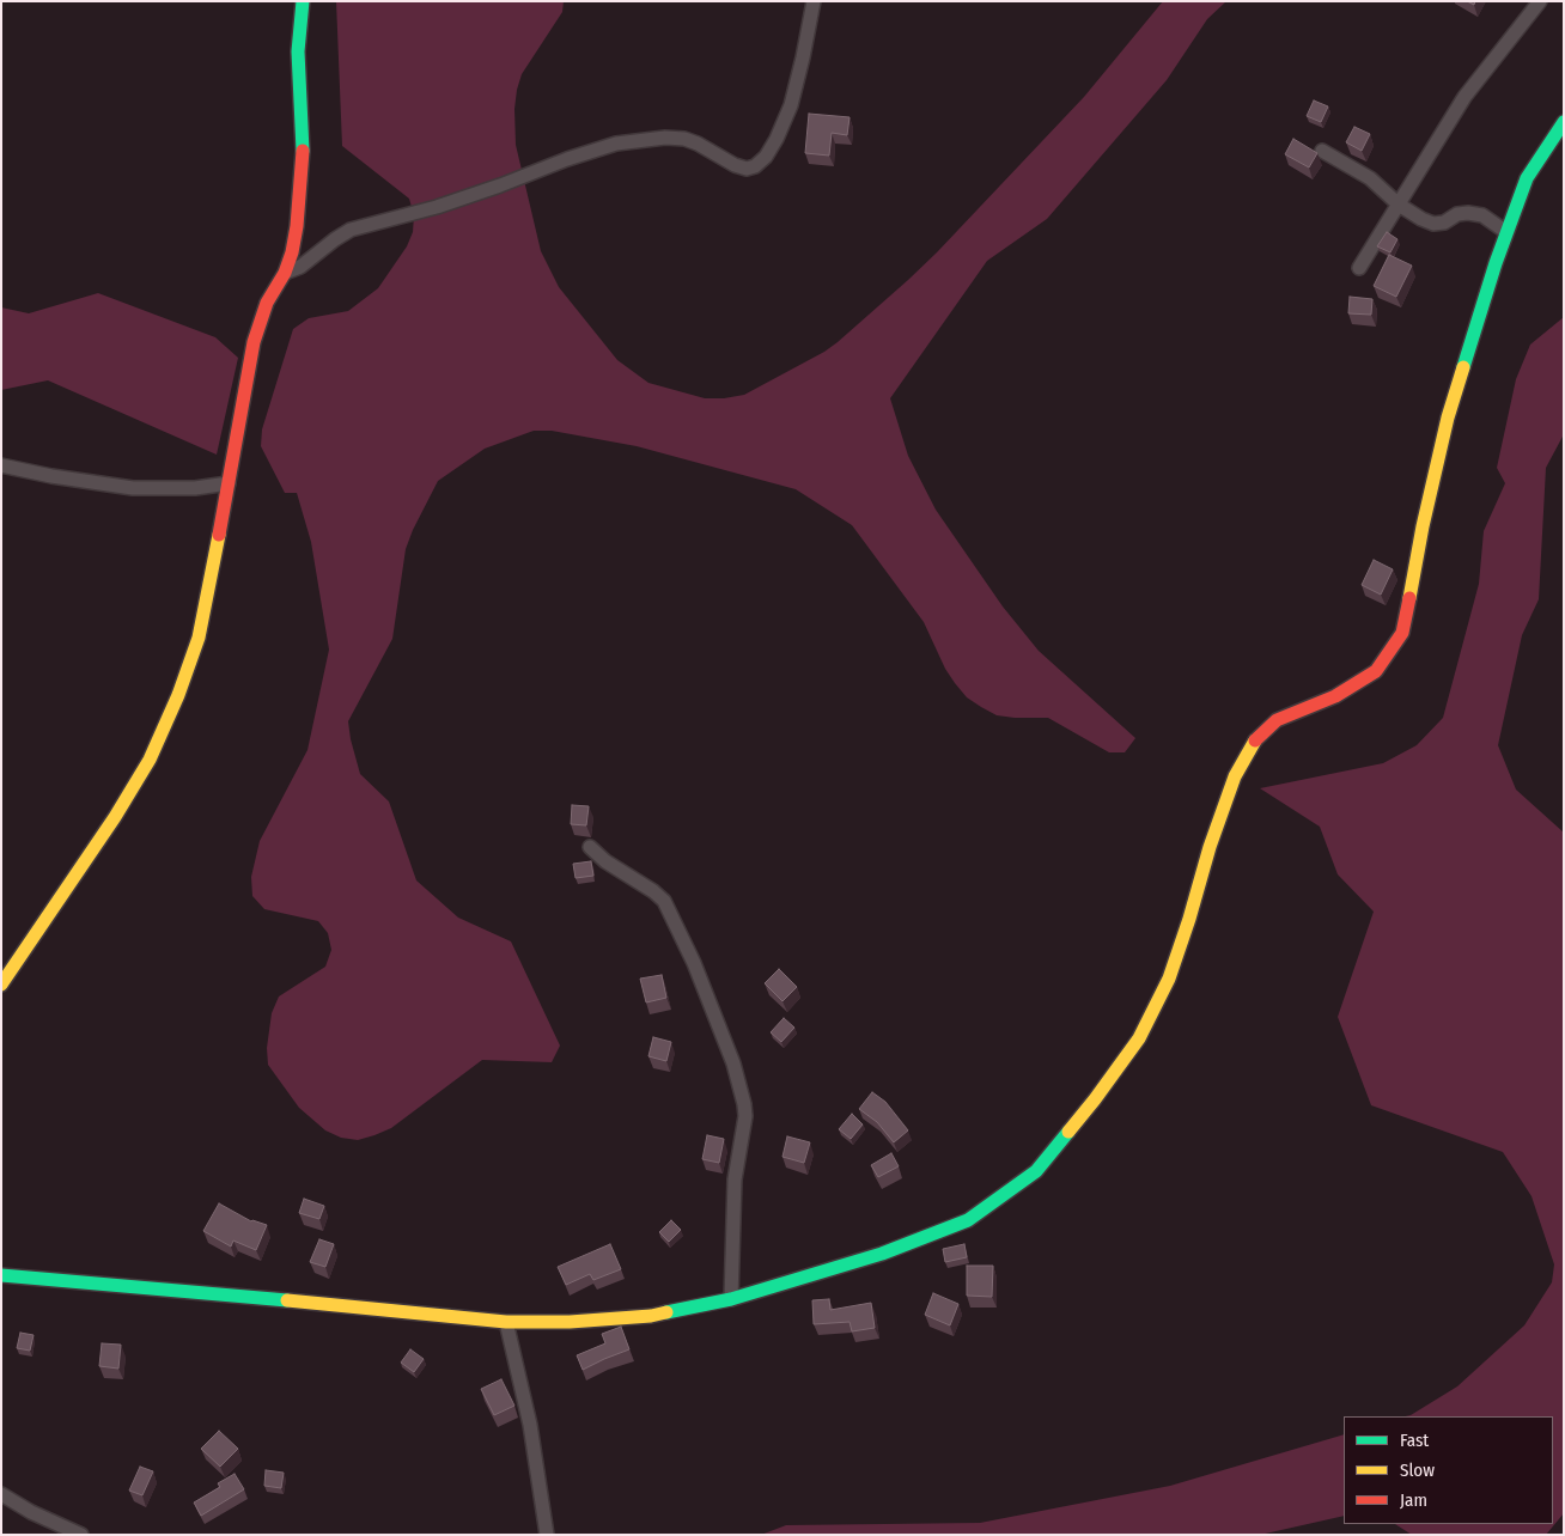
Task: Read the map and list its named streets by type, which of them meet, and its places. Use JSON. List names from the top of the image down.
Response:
{
  "legend": ["Fast", "Slow", "Jam"]
}
